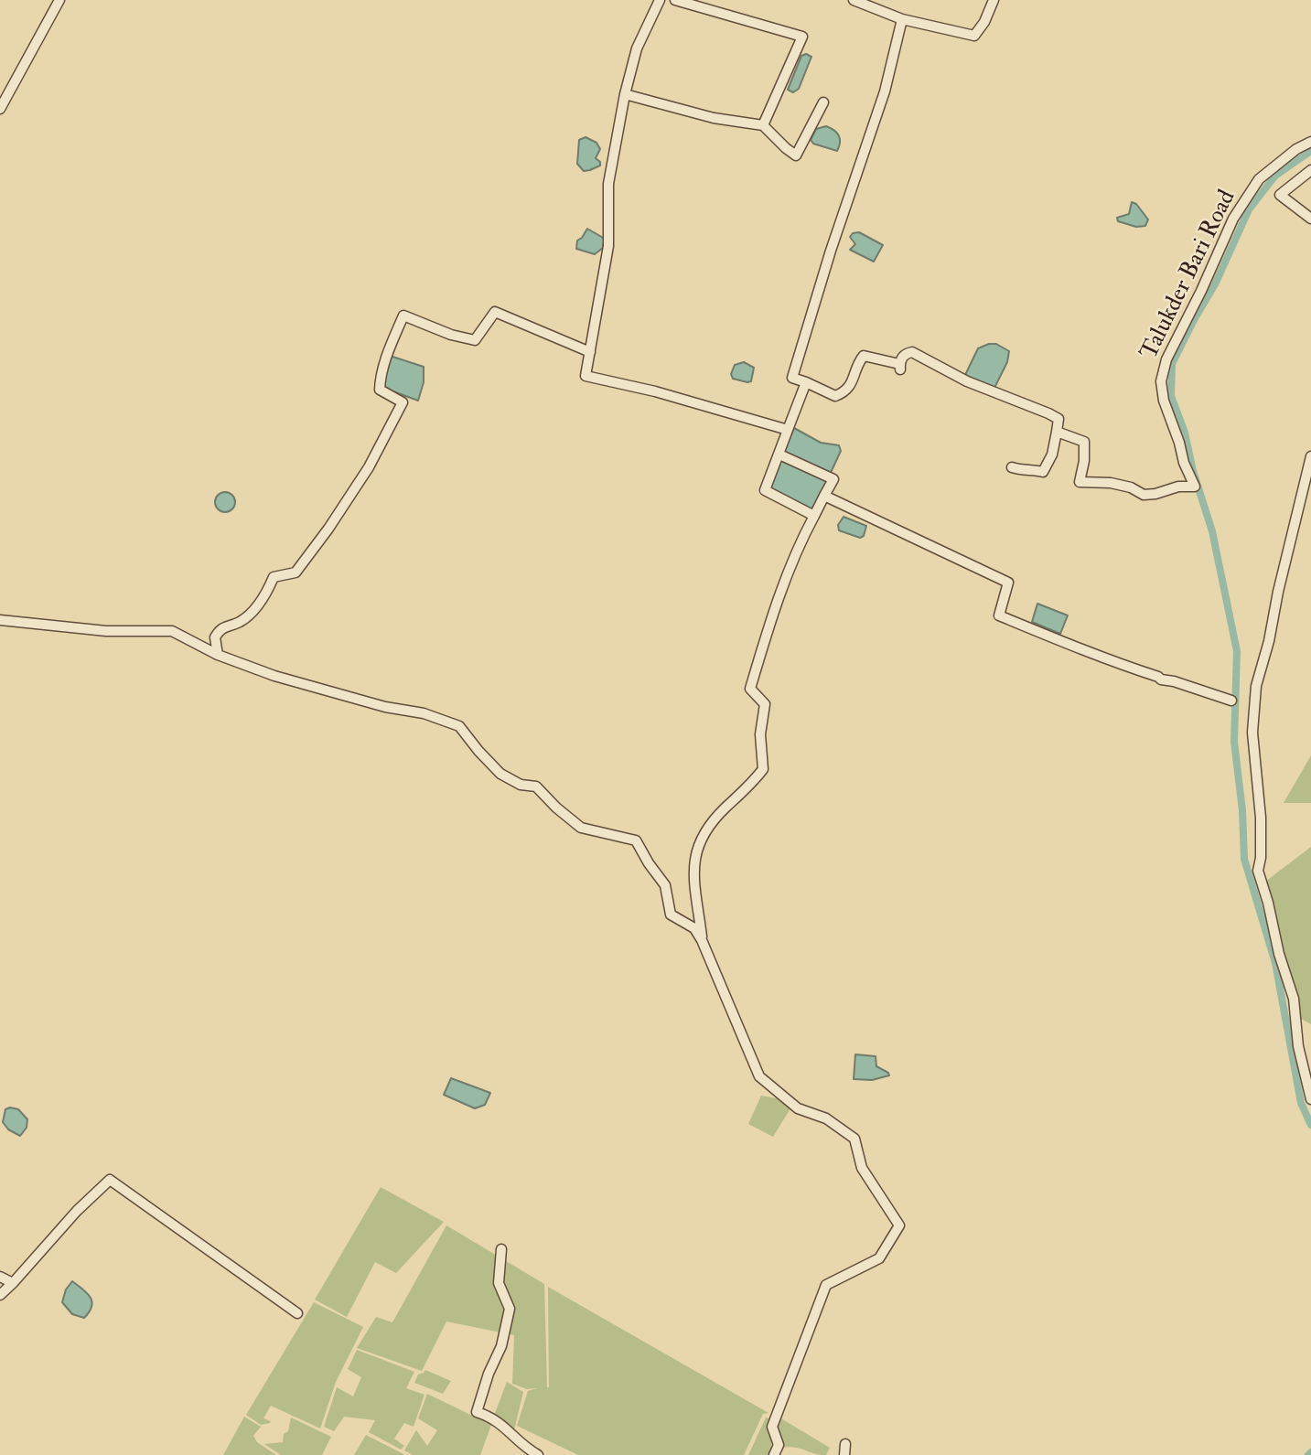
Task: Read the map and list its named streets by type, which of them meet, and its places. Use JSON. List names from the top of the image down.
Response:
{
  "streets": {
    "street": ["Talukder Bari Road"]
  }
}
